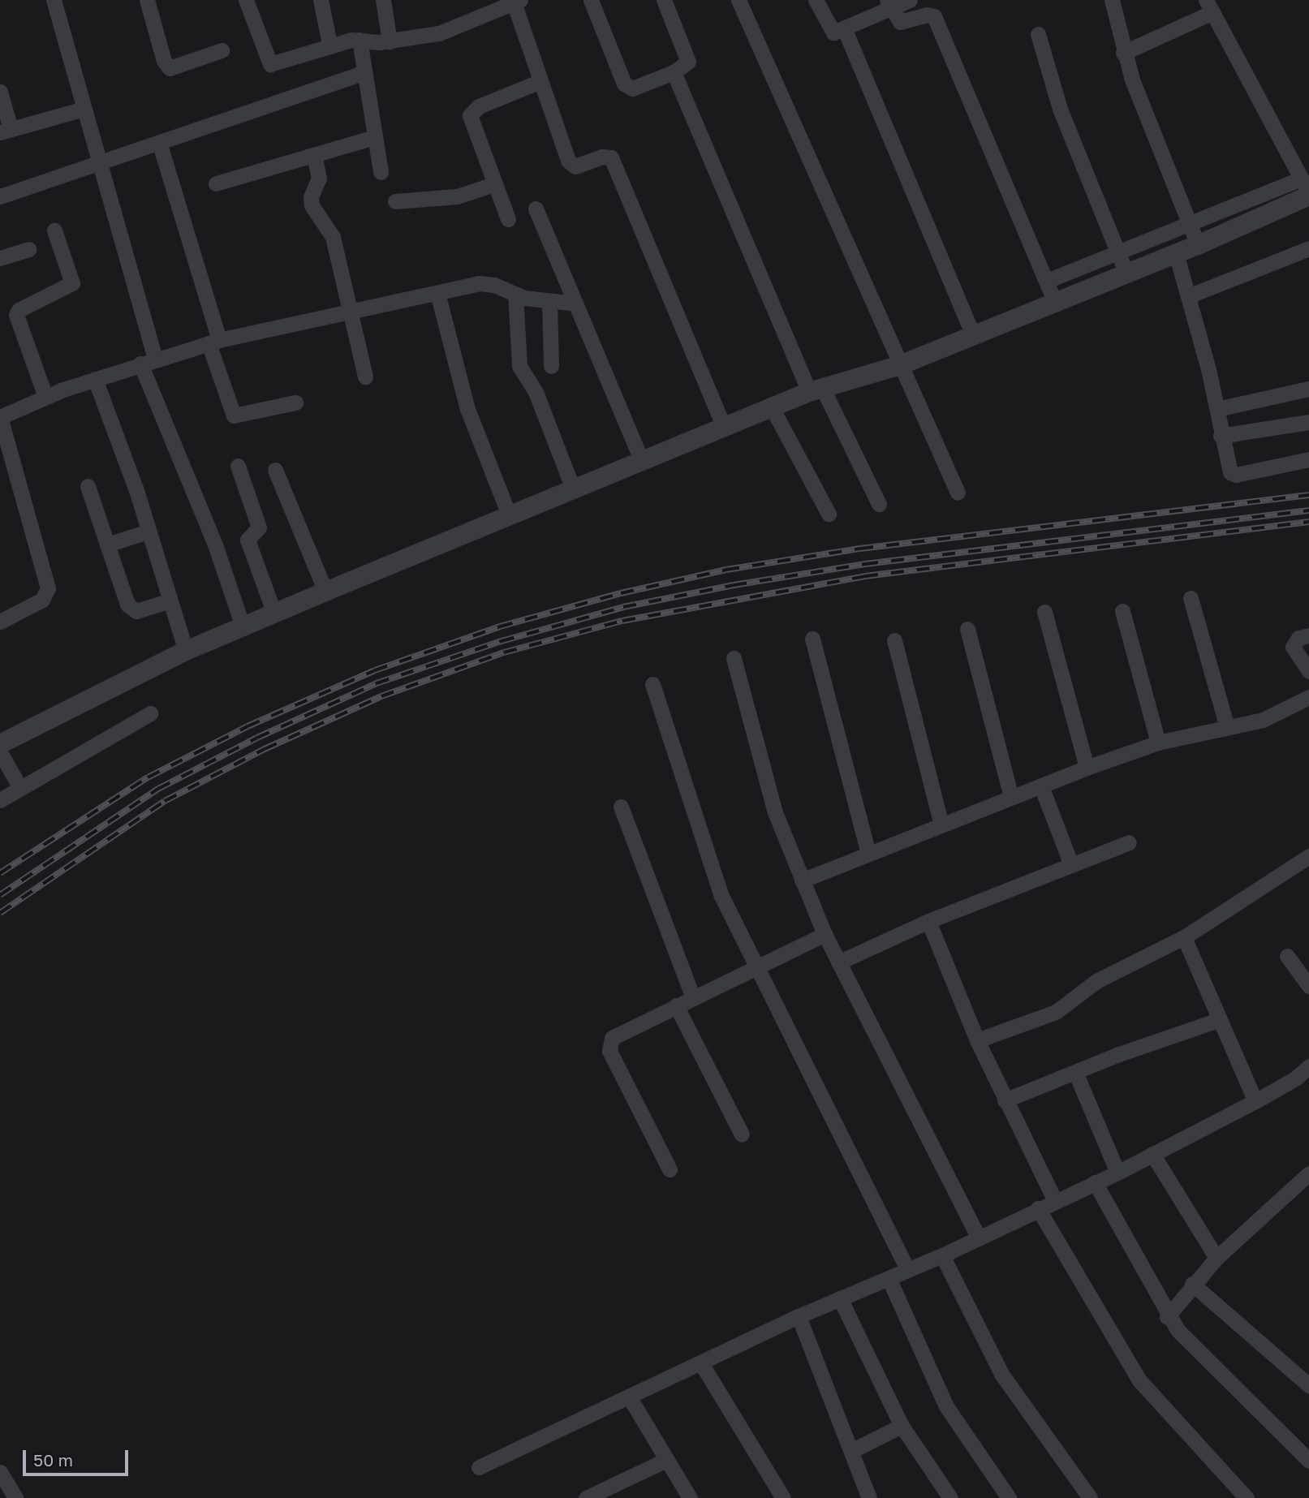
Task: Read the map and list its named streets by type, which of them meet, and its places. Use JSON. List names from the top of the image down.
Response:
{
  "scale_bar": "50 m"
}
